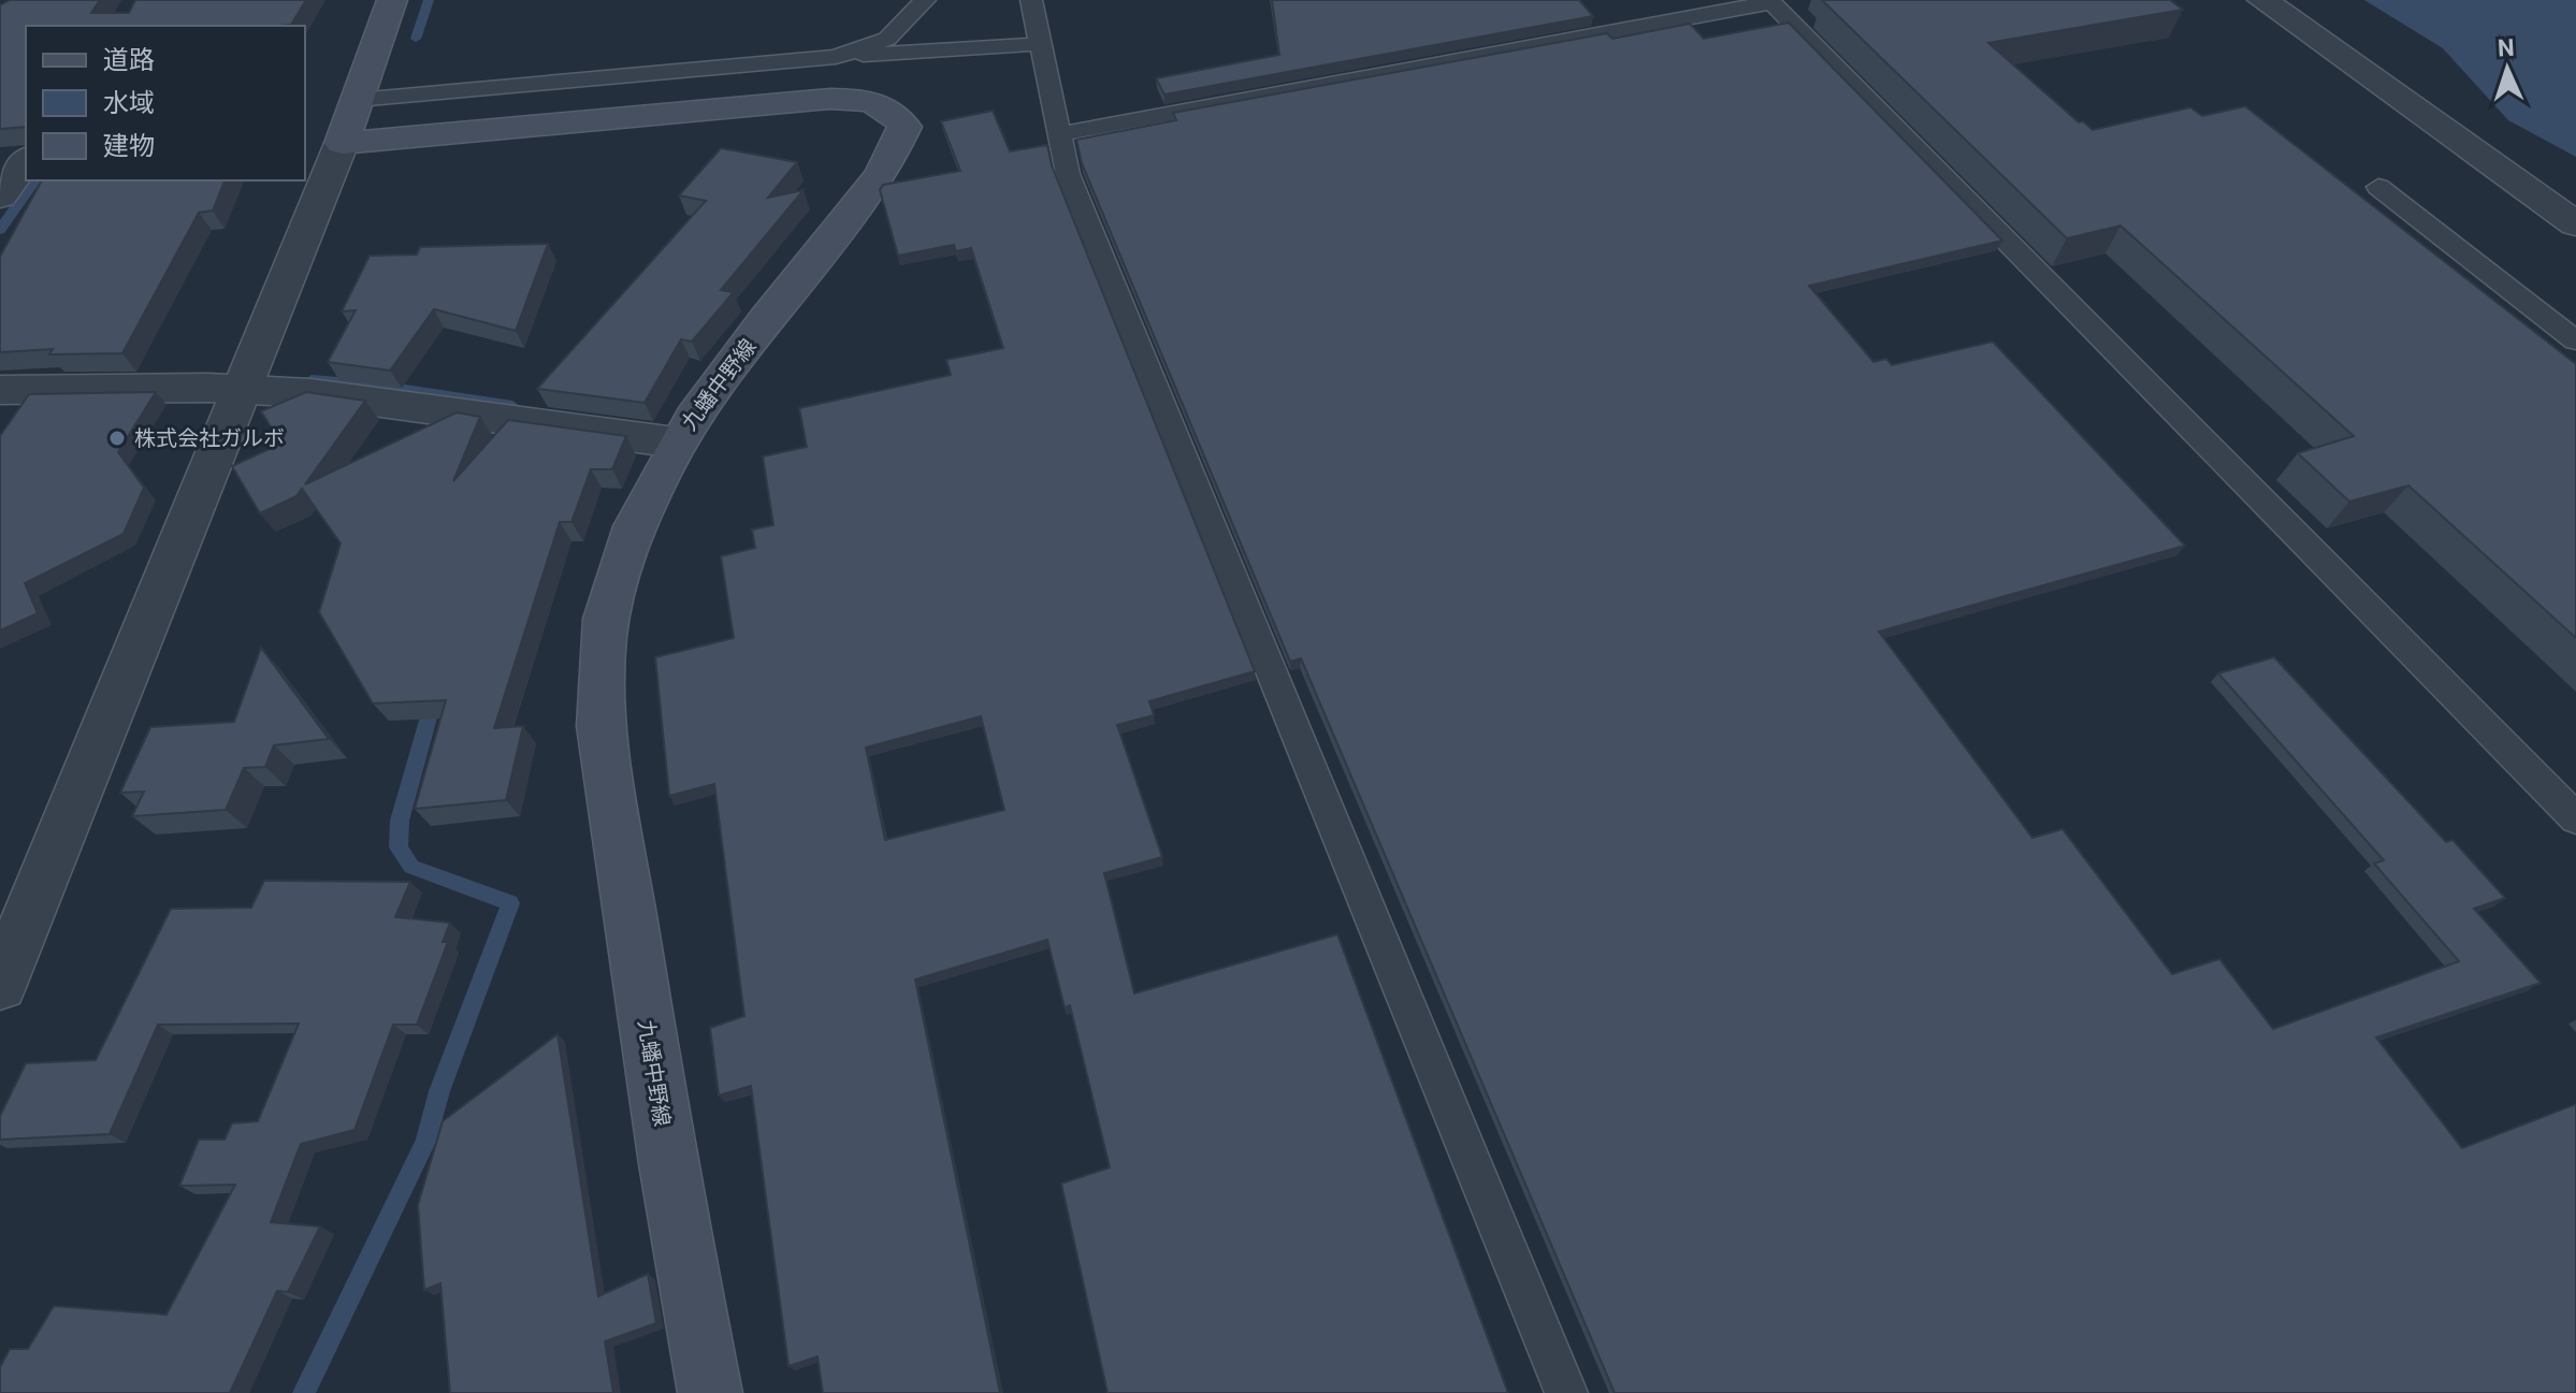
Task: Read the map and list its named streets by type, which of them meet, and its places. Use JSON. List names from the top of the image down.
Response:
{
  "streets": {
    "main road": ["九蟠中野線"]
  },
  "places": ["株式会社ガルボ"],
  "legend": ["道路", "水域", "建物"],
  "north": "top"
}
